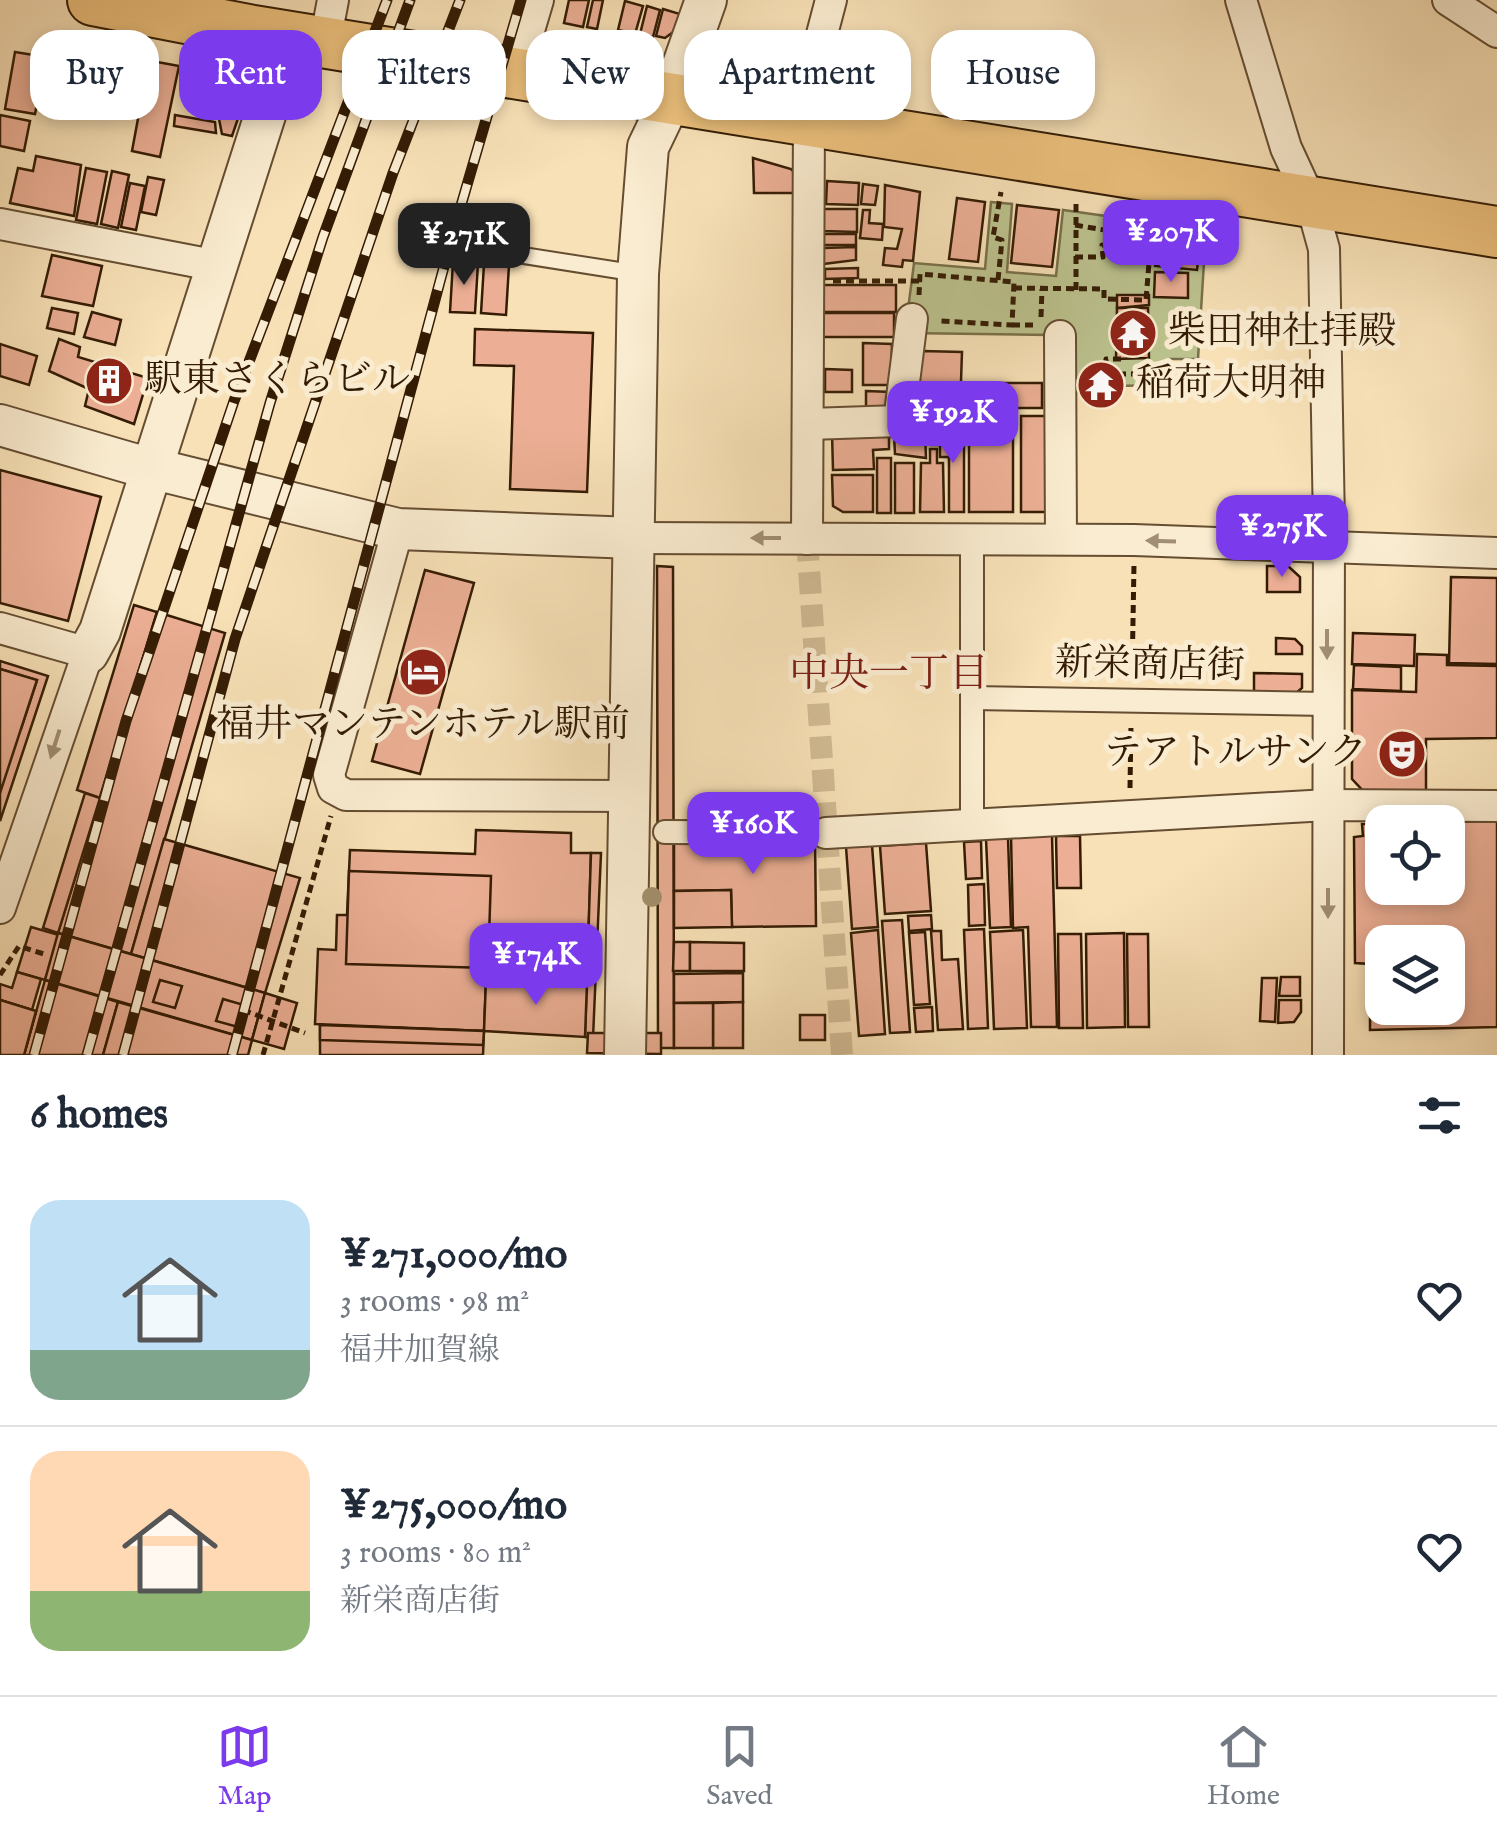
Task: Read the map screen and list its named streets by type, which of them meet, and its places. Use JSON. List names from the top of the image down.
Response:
{
  "streets": {
    "street": ["新栄商店街"]
  },
  "districts": ["中央一丁目"],
  "places": {
    "temple": ["柴田神社拝殿", "稲荷大明神"],
    "building": ["駅東さくらビル"],
    "hotel": ["福井マンテンホテル駅前"],
    "theatre": ["テアトルサンク"]
  },
  "page": {
    "chip": [
      "Buy",
      "Rent",
      "Filters",
      "New",
      "Apartment",
      "House"
    ],
    "price": [
      "¥207K",
      "¥271K",
      "¥192K",
      "¥275K",
      "¥160K",
      "¥174K"
    ],
    "heading": "6 homes",
    "list": [
      {
        "name": "¥271,000/mo",
        "note": "3 rooms · 98 m² · 福井加賀線"
      },
      {
        "name": "¥275,000/mo",
        "note": "3 rooms · 80 m² · 新栄商店街"
      }
    ],
    "tabs": ["Map", "Saved", "Home"]
  }
}
